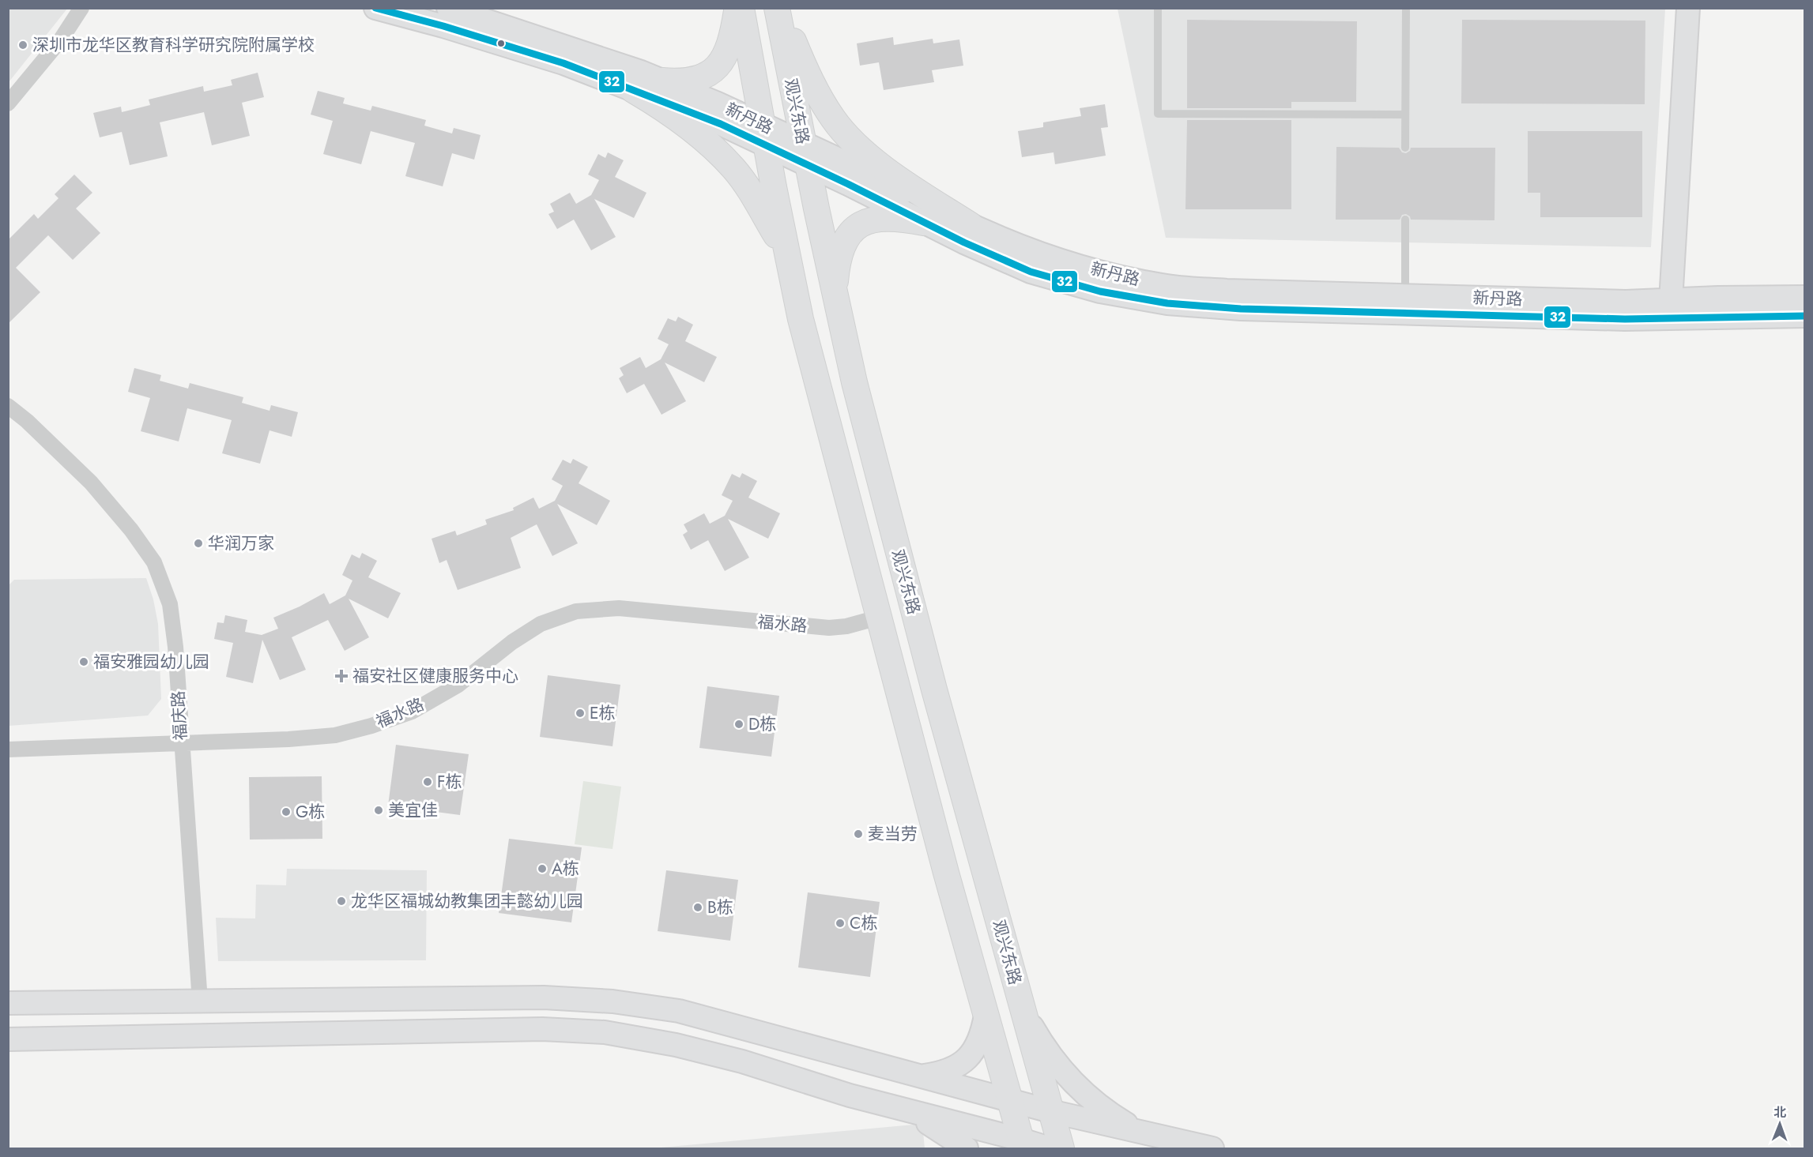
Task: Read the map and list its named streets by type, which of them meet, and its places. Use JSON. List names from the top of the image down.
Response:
{
  "streets": {
    "main road": ["观兴东路"],
    "street": ["新丹路", "福水路", "福庆路"]
  },
  "crossings": [
    ["观兴东路", "新丹路"],
    ["福水路", "福庆路"]
  ],
  "places": {
    "other": [
      "深圳市龙华区教育科学研究院附属学校",
      "华润万家",
      "福安雅园幼儿园",
      "E栋",
      "D栋",
      "F栋",
      "美宜佳",
      "G栋",
      "麦当劳",
      "A栋",
      "龙华区福城幼教集团丰懿幼儿园",
      "B栋",
      "C栋"
    ],
    "health": ["福安社区健康服务中心"]
  },
  "lines": ["transit line 32"],
  "north": "top"
}
